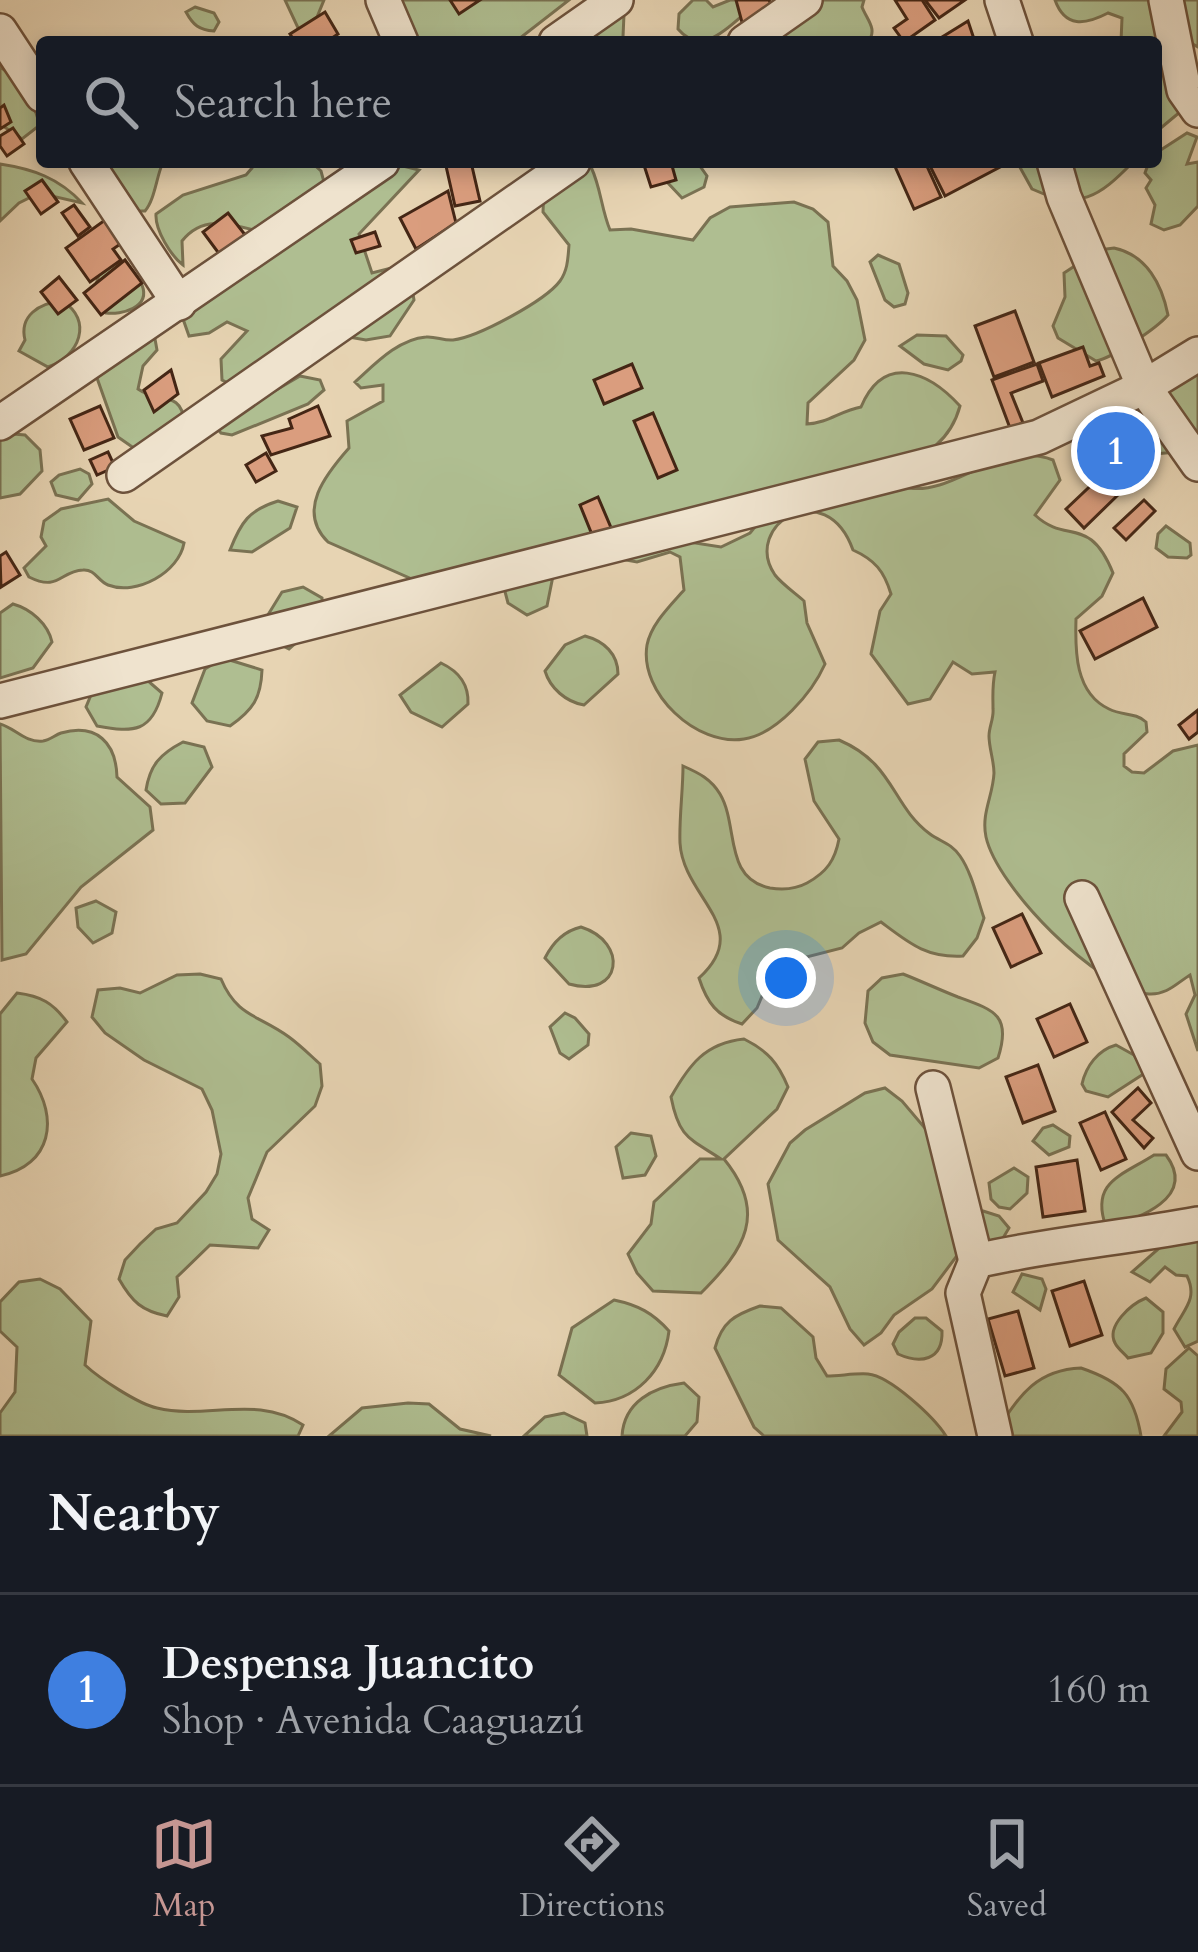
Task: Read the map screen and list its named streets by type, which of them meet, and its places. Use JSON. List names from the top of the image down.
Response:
{
  "page": {
    "search": "Search here",
    "pins": "1",
    "heading": "Nearby",
    "list": [
      {
        "mark": "1",
        "name": "Despensa Juancito",
        "note": "Shop · Avenida Caaguazú",
        "value": "160 m"
      }
    ],
    "nav": ["Map", "Directions", "Saved"]
  }
}
